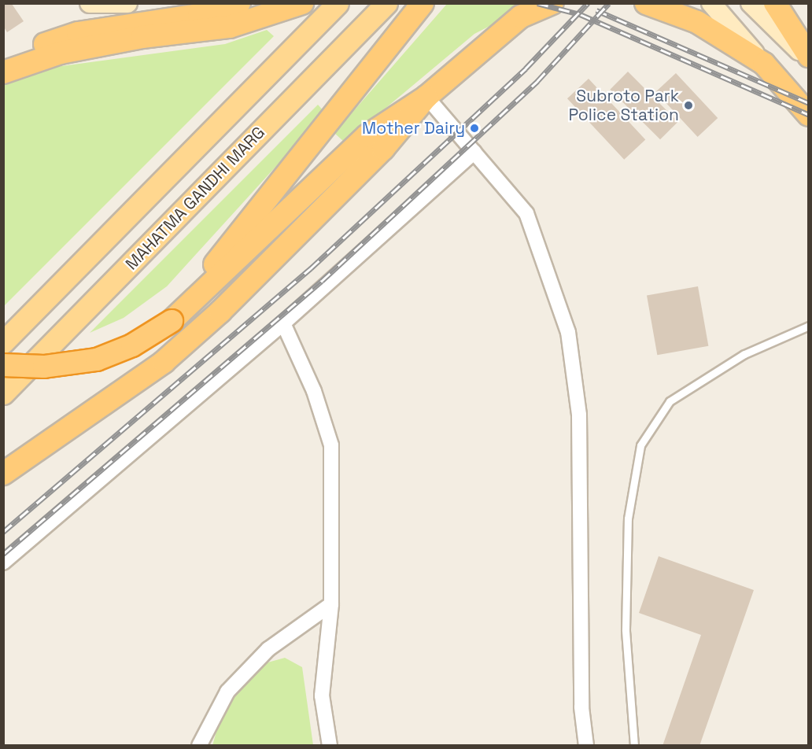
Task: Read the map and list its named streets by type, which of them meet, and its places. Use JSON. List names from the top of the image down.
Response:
{
  "streets": {
    "main road": ["MAHATMA GANDHI MARG"]
  },
  "places": ["Subroto Park Police Station", "Mother Dairy"]
}
